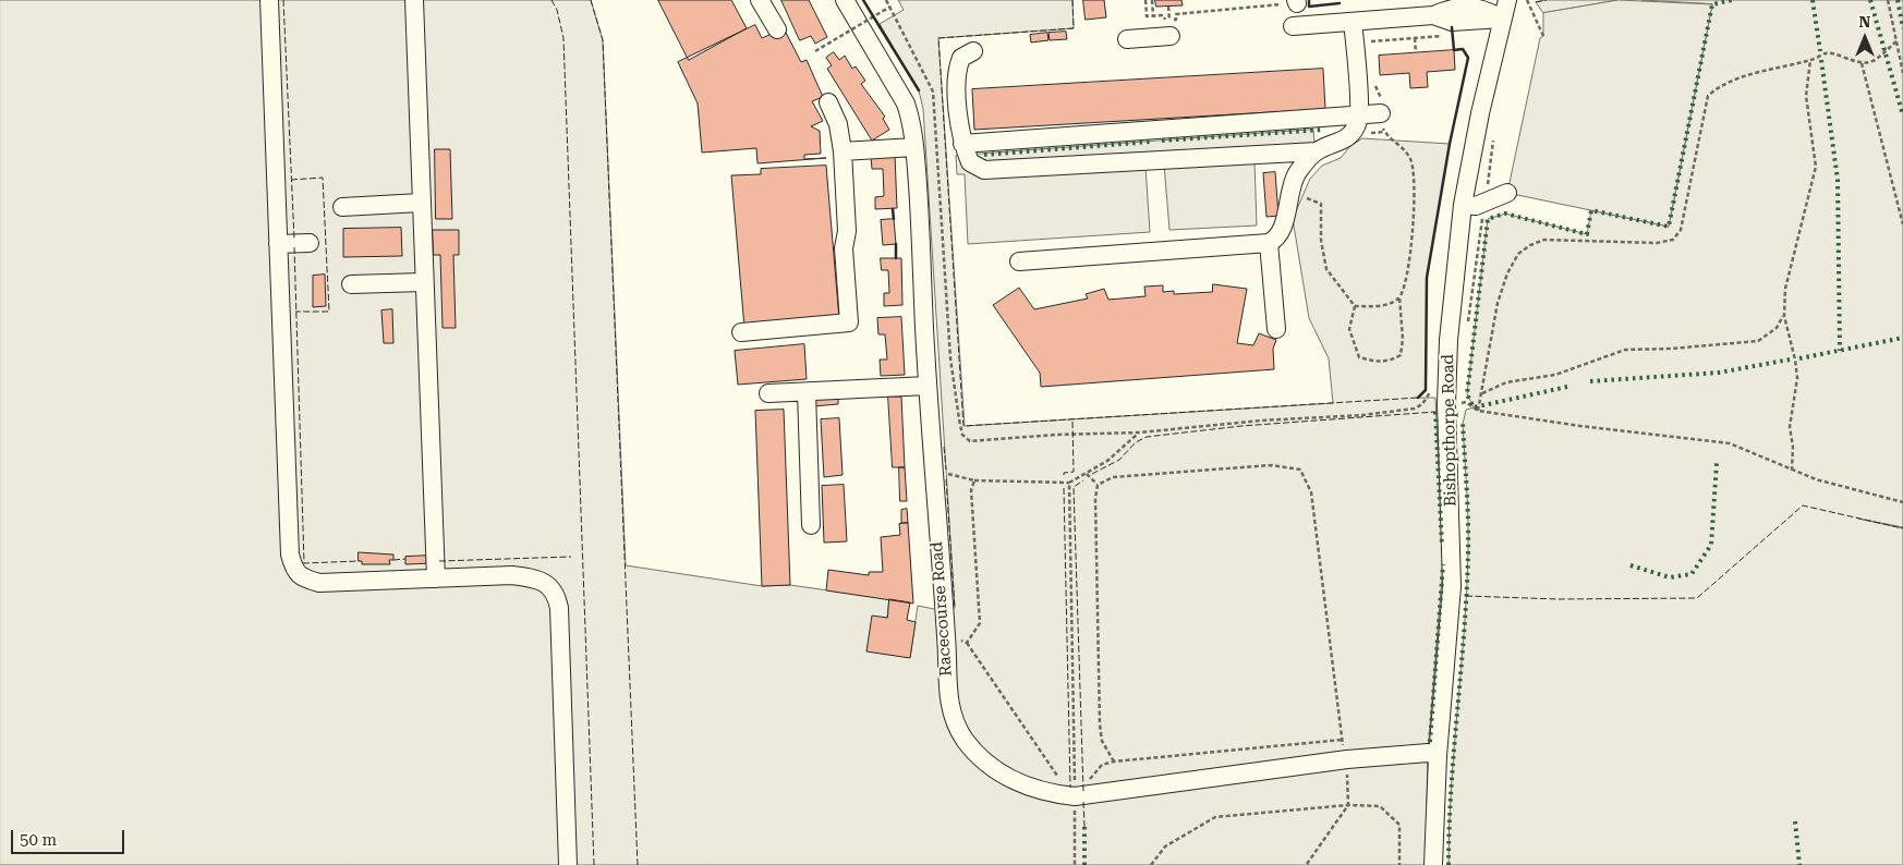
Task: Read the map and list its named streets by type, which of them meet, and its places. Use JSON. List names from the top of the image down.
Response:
{
  "streets": {
    "street": ["Bishopthorpe Road", "Racecourse Road"]
  },
  "crossings": [
    ["Bishopthorpe Road", "Racecourse Road"]
  ],
  "scale_bar": "50 m",
  "north": "top"
}
